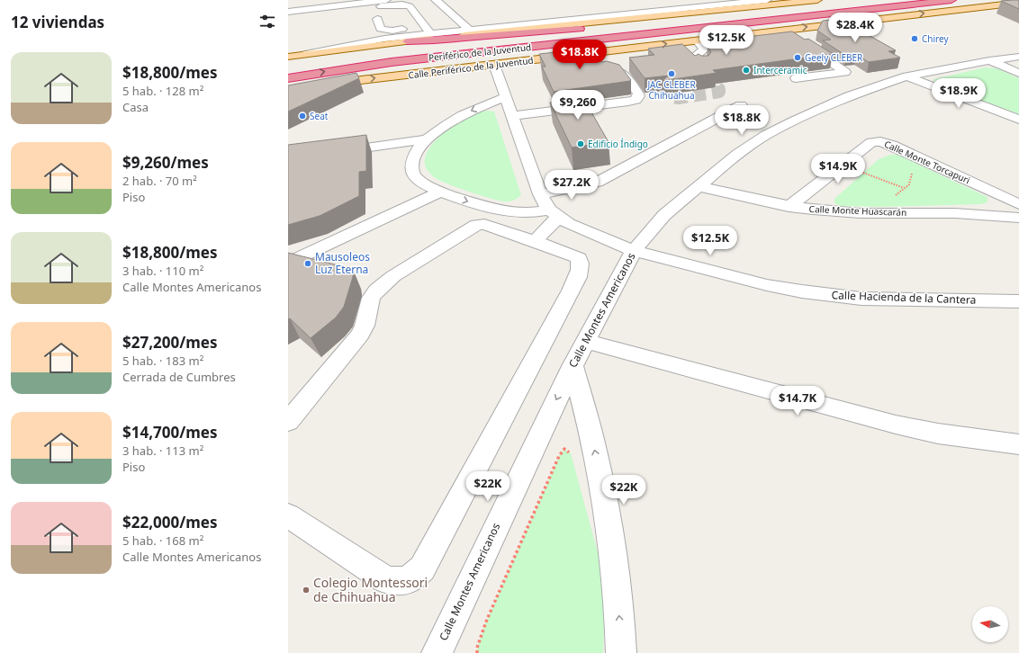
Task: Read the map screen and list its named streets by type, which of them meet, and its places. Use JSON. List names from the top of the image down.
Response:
{
  "streets": {
    "highway": ["Periférico de la Juventud"],
    "main road": ["Calle Periférico de la Juventud"],
    "street": [
      "Calle Monte Torcapuri",
      "Calle Monte Huascarán",
      "Calle Hacienda de la Cantera",
      "Calle Montes Americanos"
    ]
  },
  "crossings": [
    ["Calle Monte Torcapuri", "Calle Monte Huascarán"],
    ["Calle Monte Huascarán", "Calle Montes Americanos"],
    ["Calle Hacienda de la Cantera", "Calle Montes Americanos"]
  ],
  "one_way": ["Calle Montes Americanos"],
  "places": [
    "Chirey",
    "Geely CLEBER",
    "Interceramic",
    "JAC CLEBER Chihuahua",
    "Seat",
    "Edificio Índigo",
    "Mausoleos Luz Eterna",
    "Colegio Montessori de Chihuahua"
  ],
  "north": "left",
  "page": {
    "heading": "12 viviendas",
    "price": [
      "$28.4K",
      "$12.5K",
      "$18.8K",
      "$18.9K",
      "$9,260",
      "$18.8K",
      "$14.9K",
      "$27.2K",
      "$12.5K",
      "$14.7K",
      "$22K",
      "$22K"
    ],
    "list": [
      {
        "name": "$18,800/mes",
        "note": "5 hab. · 128 m² · Casa"
      },
      {
        "name": "$9,260/mes",
        "note": "2 hab. · 70 m² · Piso"
      },
      {
        "name": "$18,800/mes",
        "note": "3 hab. · 110 m² · Calle Montes Americanos"
      },
      {
        "name": "$27,200/mes",
        "note": "5 hab. · 183 m² · Cerrada de Cumbres"
      },
      {
        "name": "$14,700/mes",
        "note": "3 hab. · 113 m² · Piso"
      },
      {
        "name": "$22,000/mes",
        "note": "5 hab. · 168 m² · Calle Montes Americanos"
      }
    ]
  }
}
